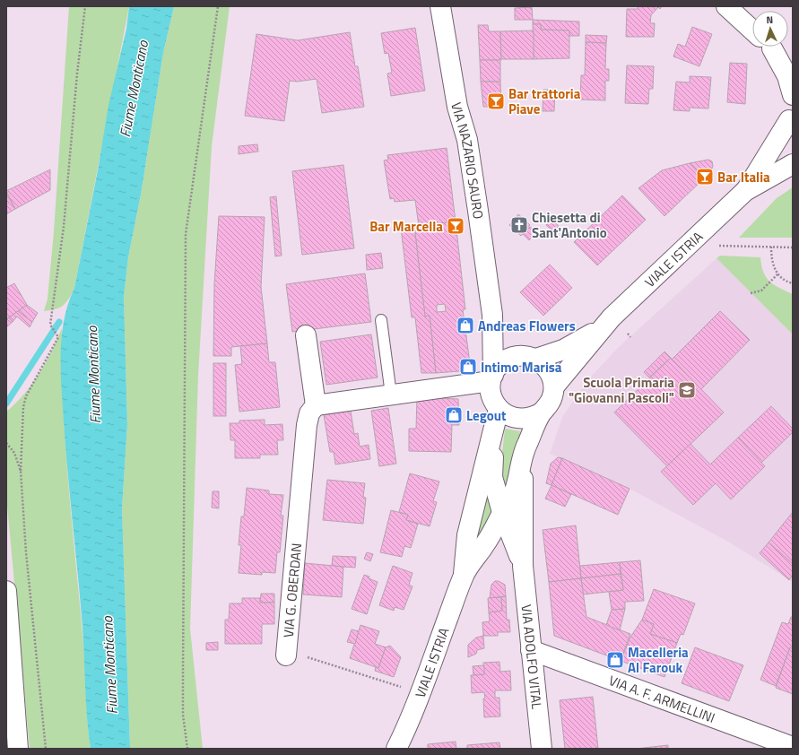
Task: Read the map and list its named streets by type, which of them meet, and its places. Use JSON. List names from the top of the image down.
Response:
{
  "streets": {
    "street": [
      "VIA NAZARIO SAURO",
      "VIALE ISTRIA",
      "VIA G. OBERDAN",
      "VIA ADOLFO VITAL",
      "VIA A. F. ARMELLINI"
    ]
  },
  "crossings": [
    ["VIA NAZARIO SAURO", "VIALE ISTRIA"],
    ["VIALE ISTRIA", "VIA ADOLFO VITAL"],
    ["VIA ADOLFO VITAL", "VIA A. F. ARMELLINI"]
  ],
  "water": ["Fiume Monticano"],
  "places": {
    "bar": ["Bar trattoria Piave", "Bar Italia", "Bar Marcella"],
    "church": ["Chiesetta di Sant'Antonio"],
    "shop": [
      "Andreas Flowers",
      "Intimo Marisa",
      "Legout",
      "Macelleria Al Farouk"
    ],
    "school or university": ["Scuola Primaria \"Giovanni Pascoli\""]
  },
  "north": "top"
}
